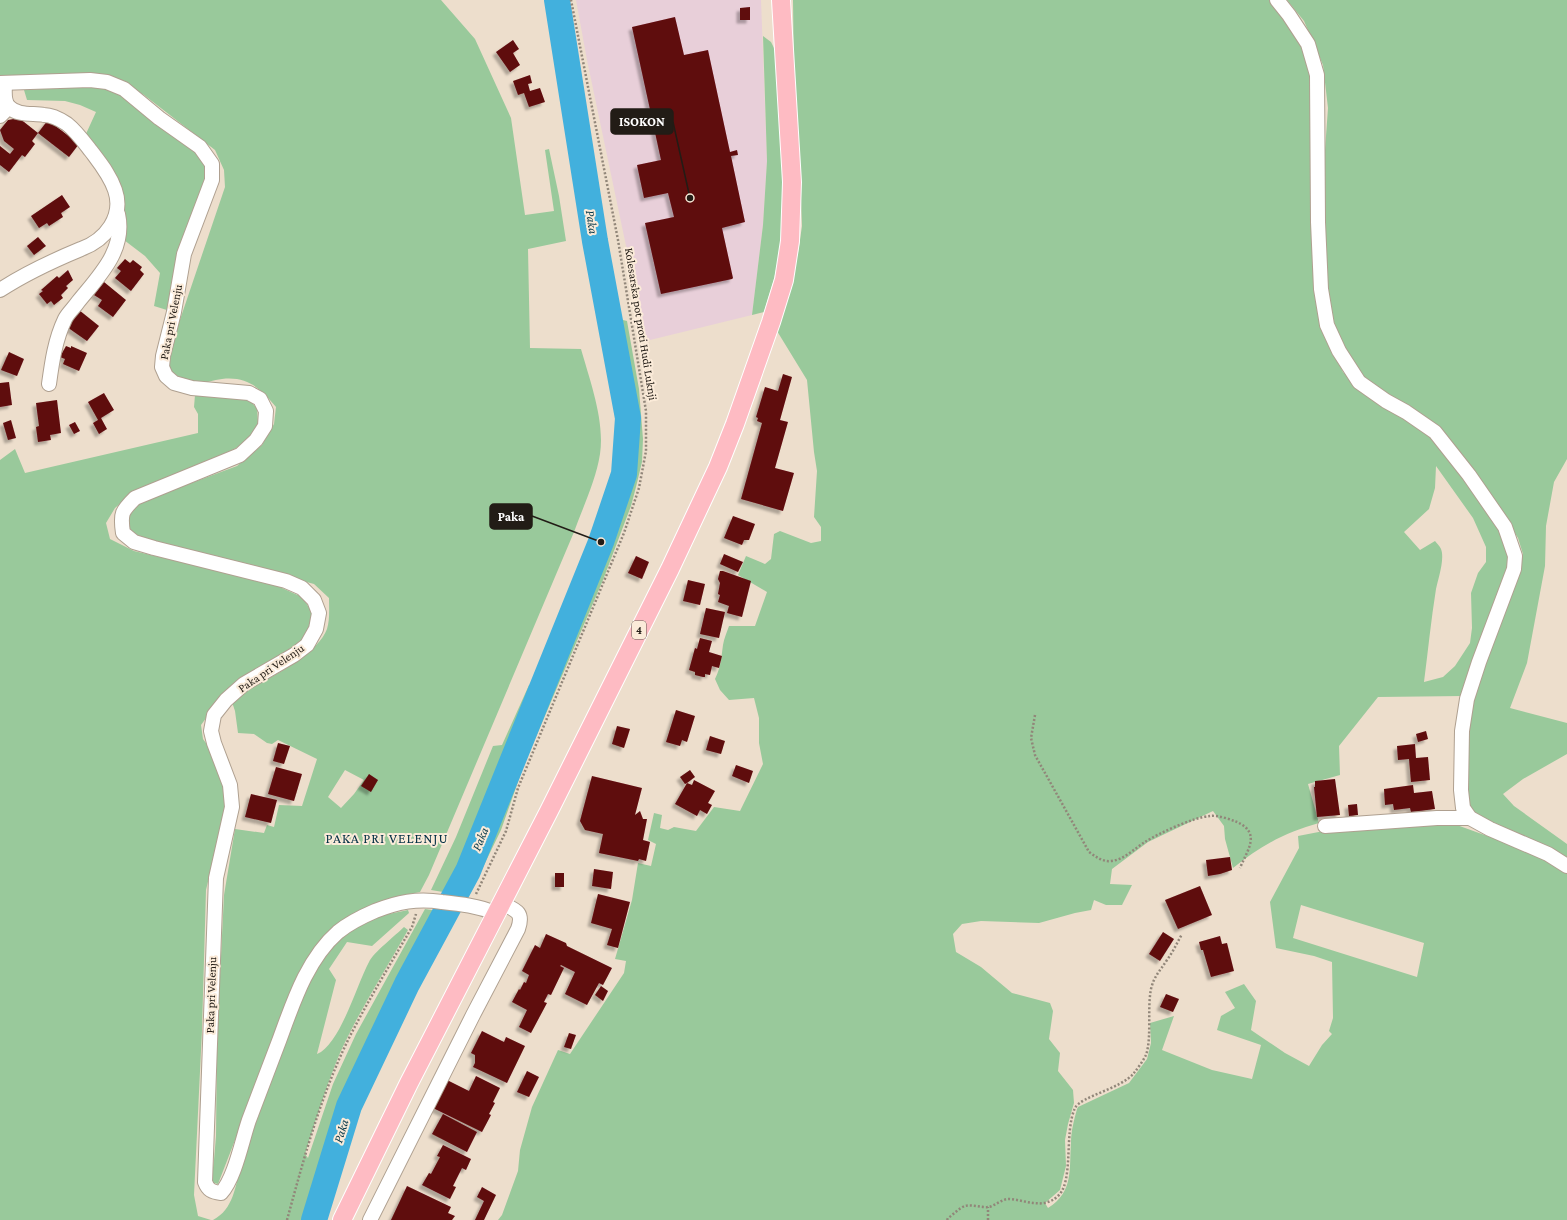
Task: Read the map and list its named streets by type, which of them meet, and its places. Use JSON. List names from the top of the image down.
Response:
{
  "streets": {
    "main road": ["4"],
    "street": ["Paka pri Velenju"],
    "path": ["Kolesarska pot proti Hudi Luknji"]
  },
  "crossings": [
    ["Paka pri Velenju", "Kolesarska pot proti Hudi Luknji"]
  ],
  "districts": ["PAKA PRI VELENJU"],
  "water": ["Paka"],
  "places": ["ISOKON", "Paka"]
}
